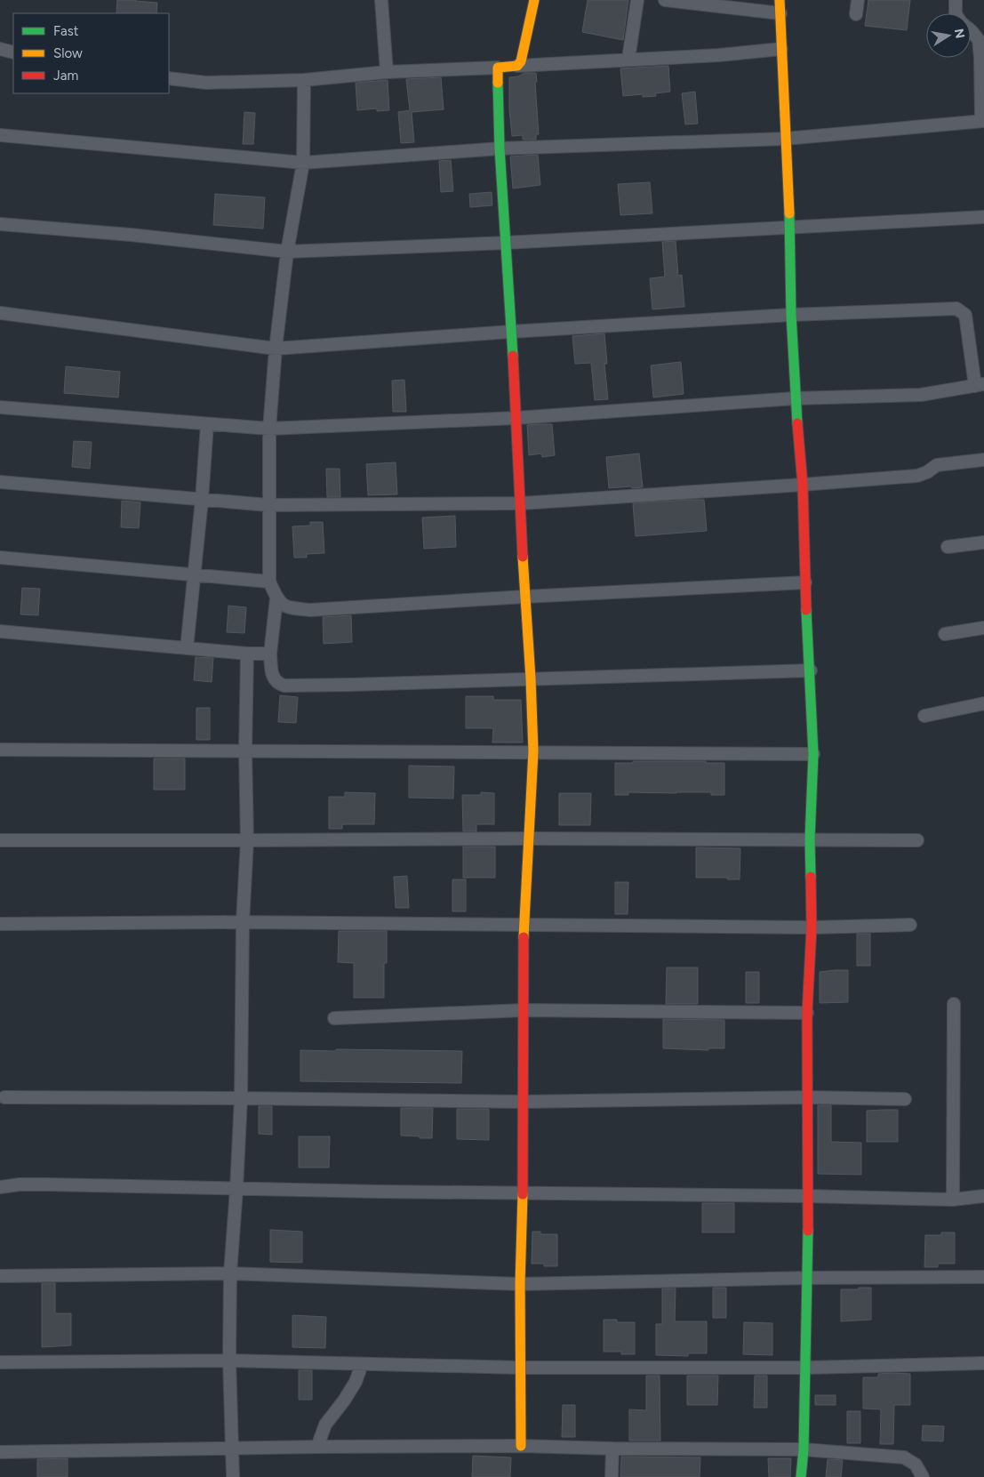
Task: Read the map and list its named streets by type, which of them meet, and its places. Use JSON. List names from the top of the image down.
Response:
{
  "legend": ["Fast", "Slow", "Jam"],
  "north": "right"
}
